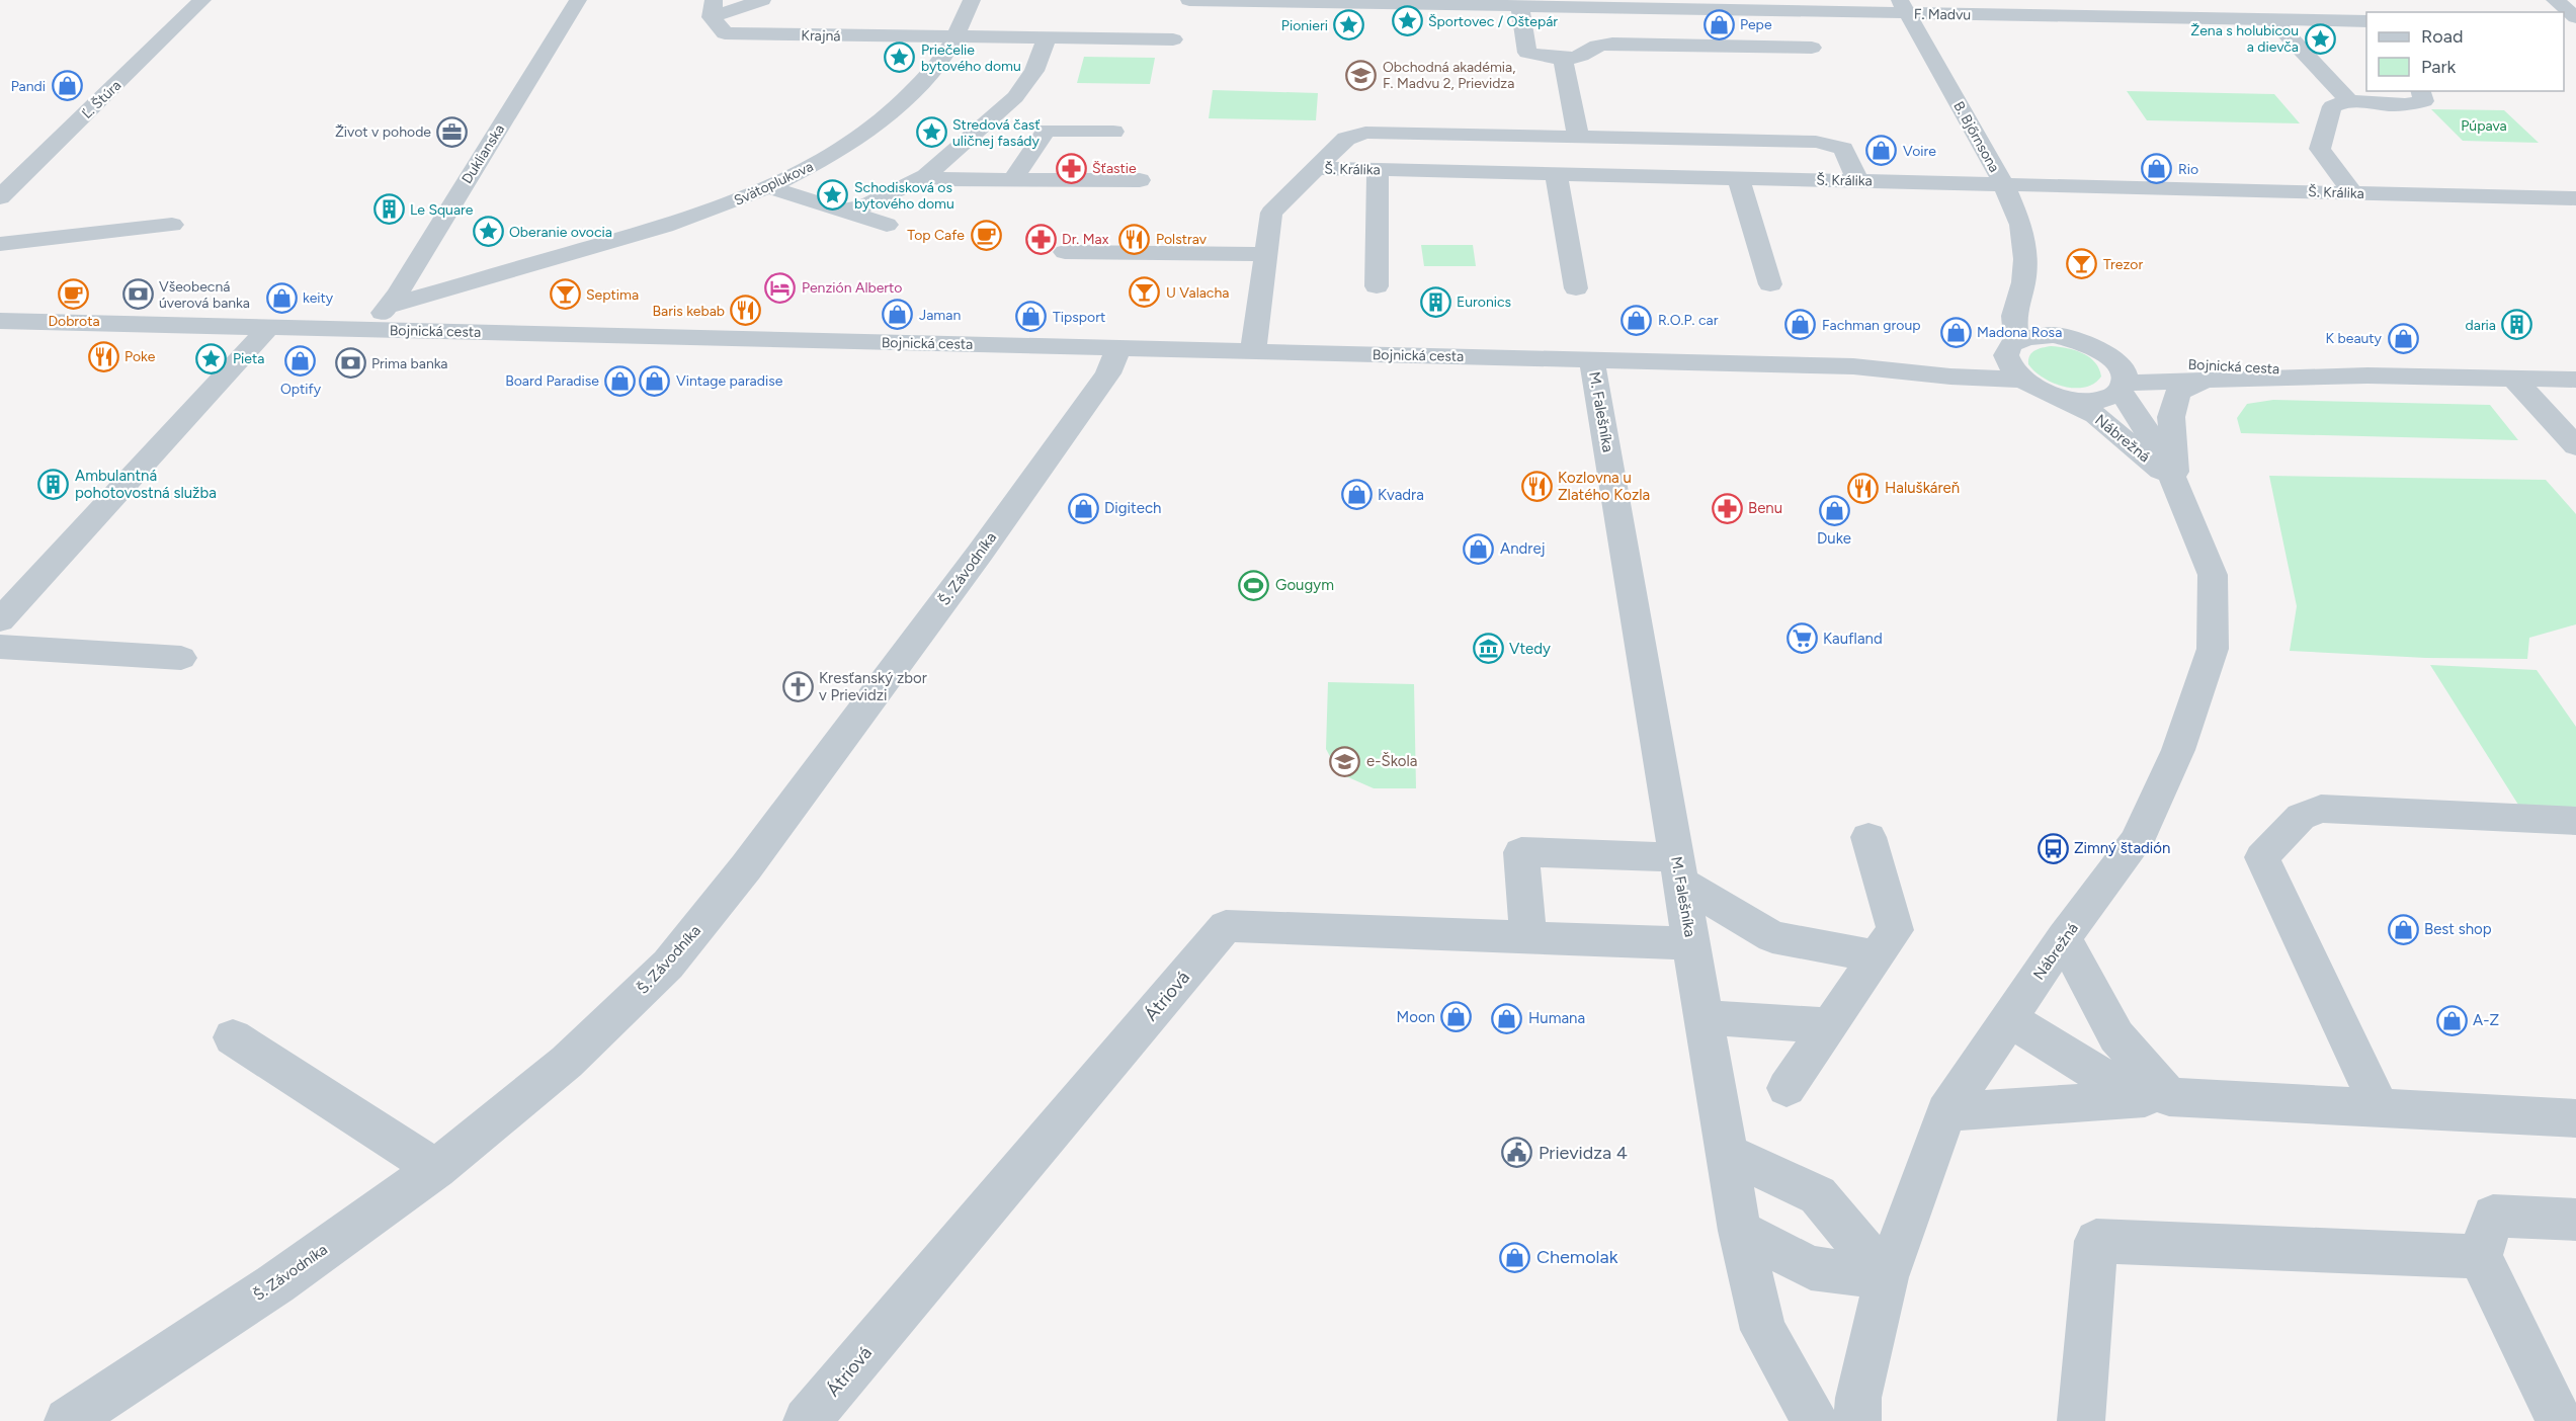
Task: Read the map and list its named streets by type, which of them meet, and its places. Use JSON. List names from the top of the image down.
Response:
{
  "streets": {
    "street": [
      "F. Madvu",
      "Krajná",
      "Ľ. Štúra",
      "B. Bjőrnsona",
      "Duklianska",
      "Š. Králika",
      "Svätoplukova",
      "Bojnická cesta",
      "M. Falešníka",
      "Nábrežná",
      "Š. Závodníka",
      "Átriová"
    ]
  },
  "crossings": [
    ["F. Madvu", "B. Bjőrnsona"],
    ["Krajná", "Svätoplukova"],
    ["B. Bjőrnsona", "Š. Králika"],
    ["B. Bjőrnsona", "Bojnická cesta"],
    ["Duklianska", "Svätoplukova"],
    ["Š. Králika", "Bojnická cesta"],
    ["Svätoplukova", "Bojnická cesta"],
    ["Bojnická cesta", "M. Falešníka"],
    ["Bojnická cesta", "Nábrežná"],
    ["Bojnická cesta", "Š. Závodníka"],
    ["M. Falešníka", "Átriová"]
  ],
  "parks": ["Púpava"],
  "places": {
    "place": [
      "Športovec / Oštepár",
      "Pionieri",
      "Žena s holubicou a dievča",
      "Priečelie bytového domu",
      "Stredová časť uličnej fasády",
      "Schodisková os bytového domu",
      "Oberanie ovocia",
      "Pieta"
    ],
    "shop": [
      "Pepe",
      "Pandi",
      "Voire",
      "Rio",
      "keity",
      "Jaman",
      "Tipsport",
      "R.O.P. car",
      "Fachman group",
      "Madona Rosa",
      "K beauty",
      "Optify",
      "Board Paradise",
      "Vintage paradise",
      "Kvadra",
      "Digitech",
      "Duke",
      "Andrej",
      "Best shop",
      "Moon",
      "Humana",
      "A-Z",
      "Chemolak"
    ],
    "school or university": ["Obchodná akadémia, F. Madvu 2, Prievidza", "e-Škola"],
    "office": ["Život v pohode"],
    "pharmacy": ["Šťastie", "Dr. Max", "Benu"],
    "building": [
      "Le Square",
      "Euronics",
      "daria",
      "Ambulantná pohotovostná služba"
    ],
    "cafe": ["Top Cafe", "Dobrota"],
    "restaurant": [
      "Polstrav",
      "Baris kebab",
      "Poke",
      "Kozlovna u Zlatého Kozla",
      "Haluškáreň"
    ],
    "bar": ["Trezor", "U Valacha", "Septima"],
    "hotel": ["Penzión Alberto"],
    "bank": ["Všeobecná úverová banka", "Prima banka"],
    "sports": ["Gougym"],
    "supermarket": ["Kaufland"],
    "museum": ["Vtedy"],
    "church": ["Kresťanský zbor v Prievidzi"],
    "bus stop": ["Zimný štadión"],
    "public building": ["Prievidza 4"]
  },
  "legend": ["Road", "Park"]
}
